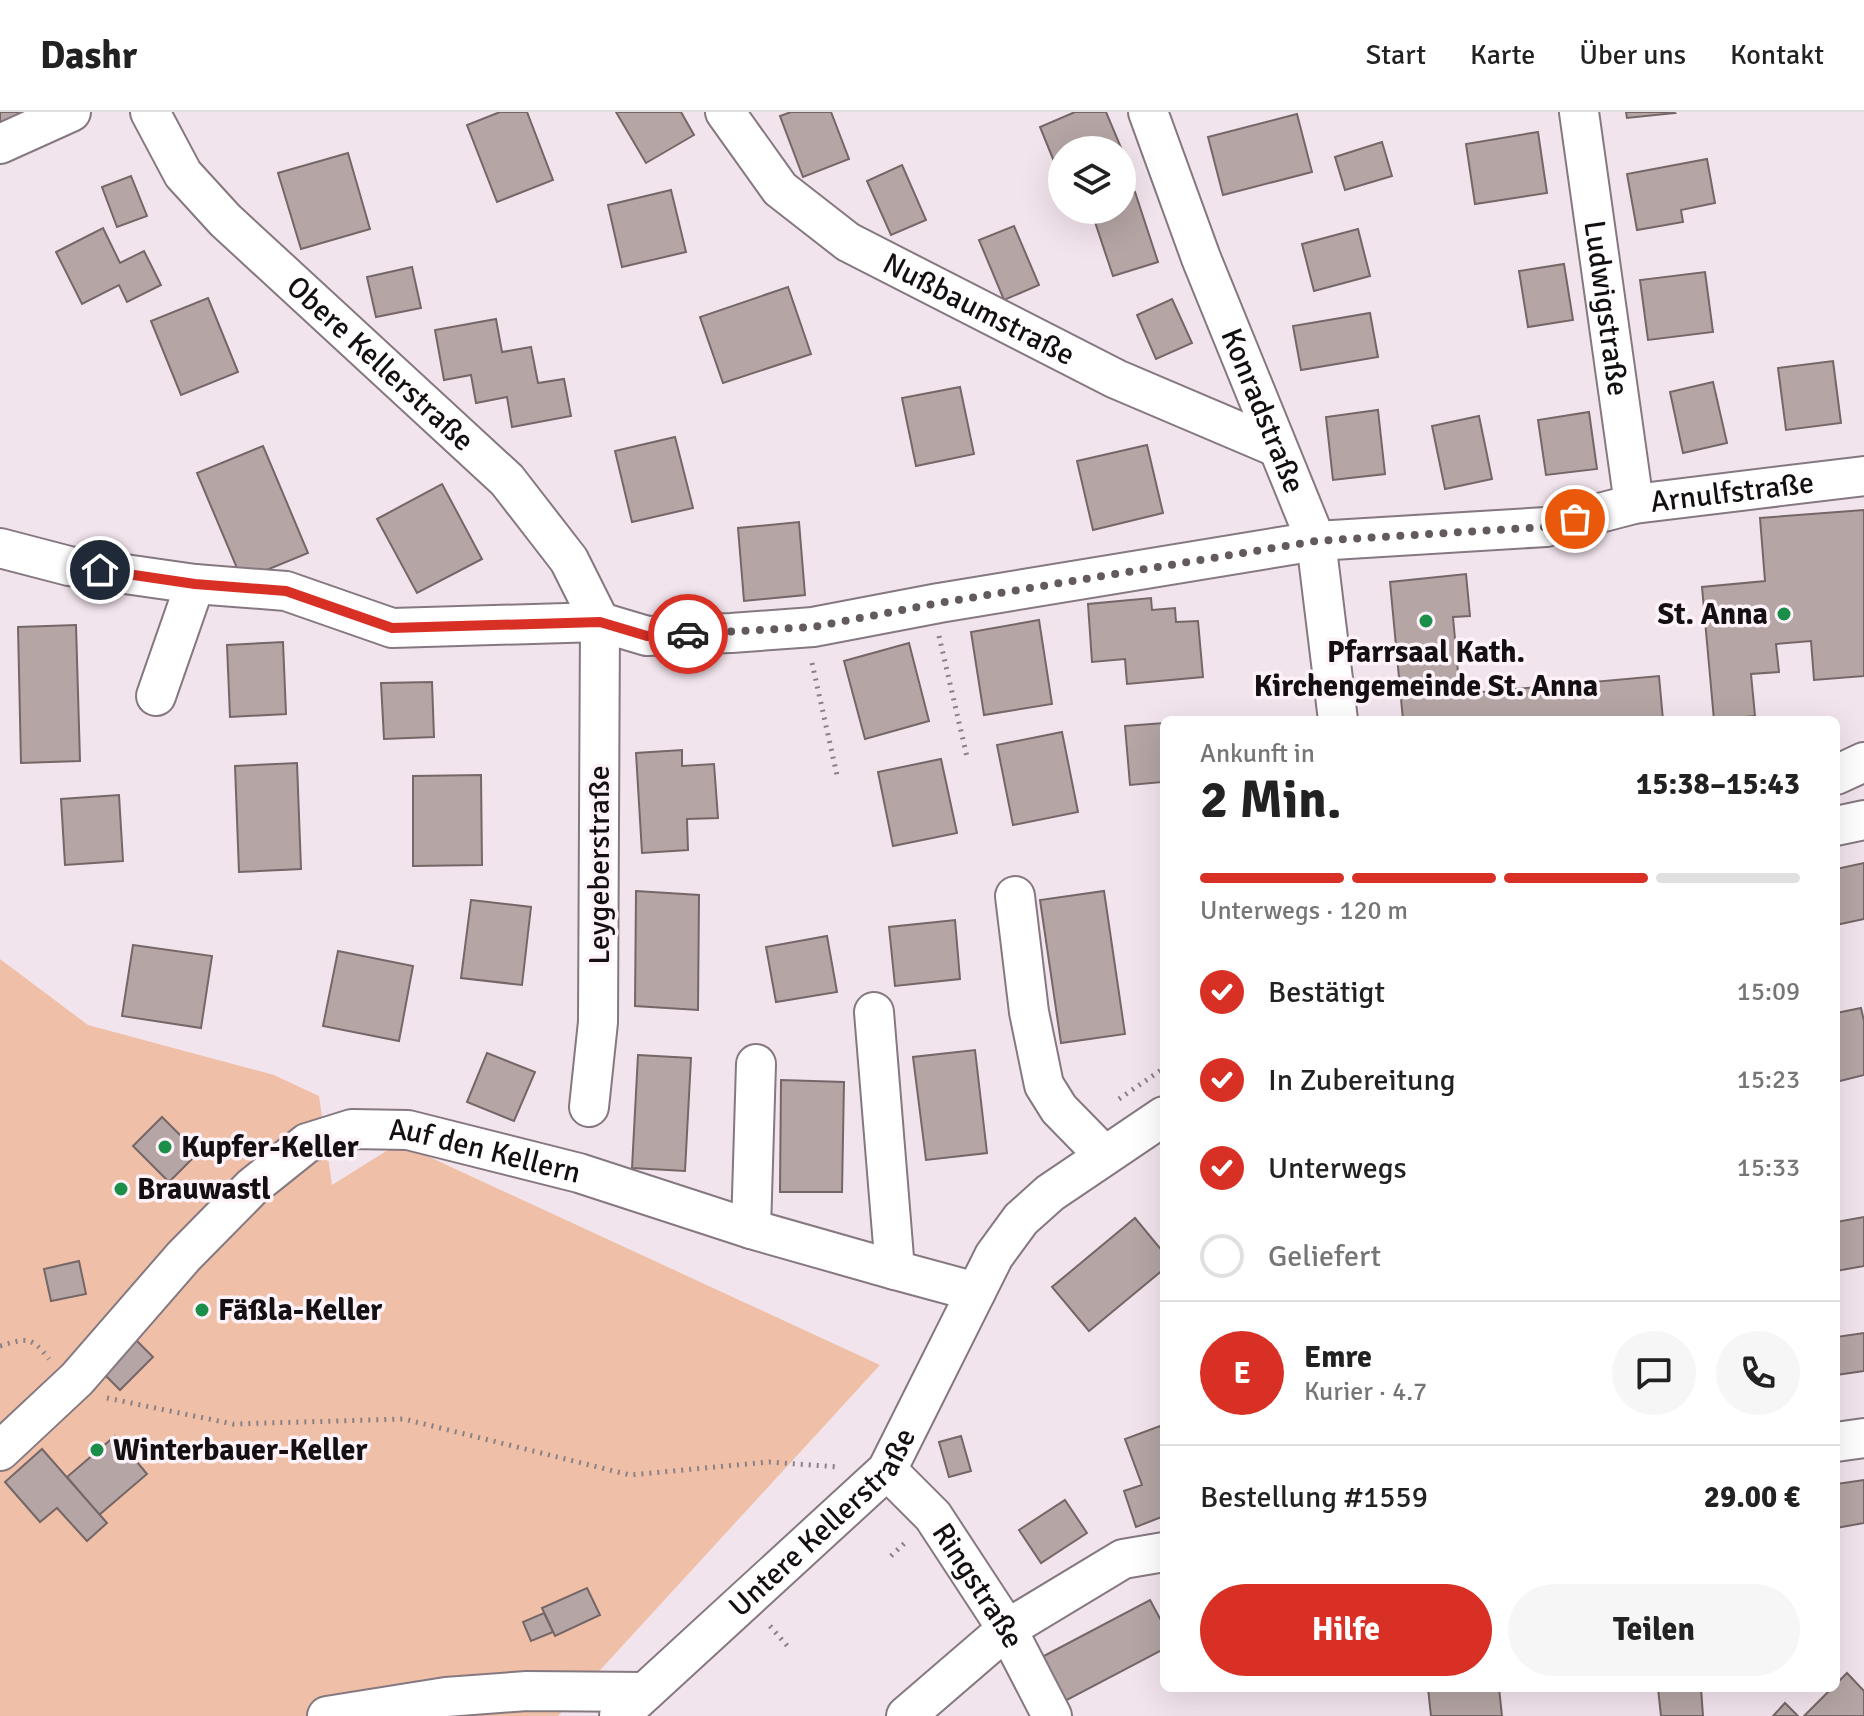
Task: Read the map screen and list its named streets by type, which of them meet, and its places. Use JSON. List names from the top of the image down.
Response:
{
  "streets": {
    "street": [
      "Ludwigstraße",
      "Nußbaumstraße",
      "Obere Kellerstraße",
      "Konradstraße",
      "Arnulfstraße",
      "Leygeberstraße",
      "Auf den Kellern",
      "Untere Kellerstraße",
      "Ringstraße"
    ]
  },
  "crossings": [
    ["Ludwigstraße", "Arnulfstraße"],
    ["Nußbaumstraße", "Konradstraße"],
    ["Obere Kellerstraße", "Arnulfstraße"],
    ["Obere Kellerstraße", "Leygeberstraße"],
    ["Konradstraße", "Arnulfstraße"],
    ["Arnulfstraße", "Leygeberstraße"],
    ["Untere Kellerstraße", "Ringstraße"]
  ],
  "places": [
    "St. Anna",
    "Pfarrsaal Kath. Kirchengemeinde St. Anna",
    "Kupfer-Keller",
    "Brauwastl",
    "Fäßla-Keller",
    "Winterbauer-Keller"
  ],
  "page": {
    "header": "Dashr",
    "nav": [
      "Start",
      "Karte",
      "Über uns",
      "Kontakt"
    ],
    "heading": ["2 Min.", "Ankunft in", "15:38–15:43"],
    "panel": [
      "Emre",
      "Kurier · 4.7",
      "Bestellung #1559",
      "29.00 €"
    ],
    "bar": "Unterwegs · 120 m",
    "list": [
      ["Bestätigt", "15:09"],
      ["In Zubereitung", "15:23"],
      ["Unterwegs", "15:33"],
      "Geliefert"
    ],
    "round": "E",
    "buttons": ["Hilfe", "Teilen"]
  }
}
